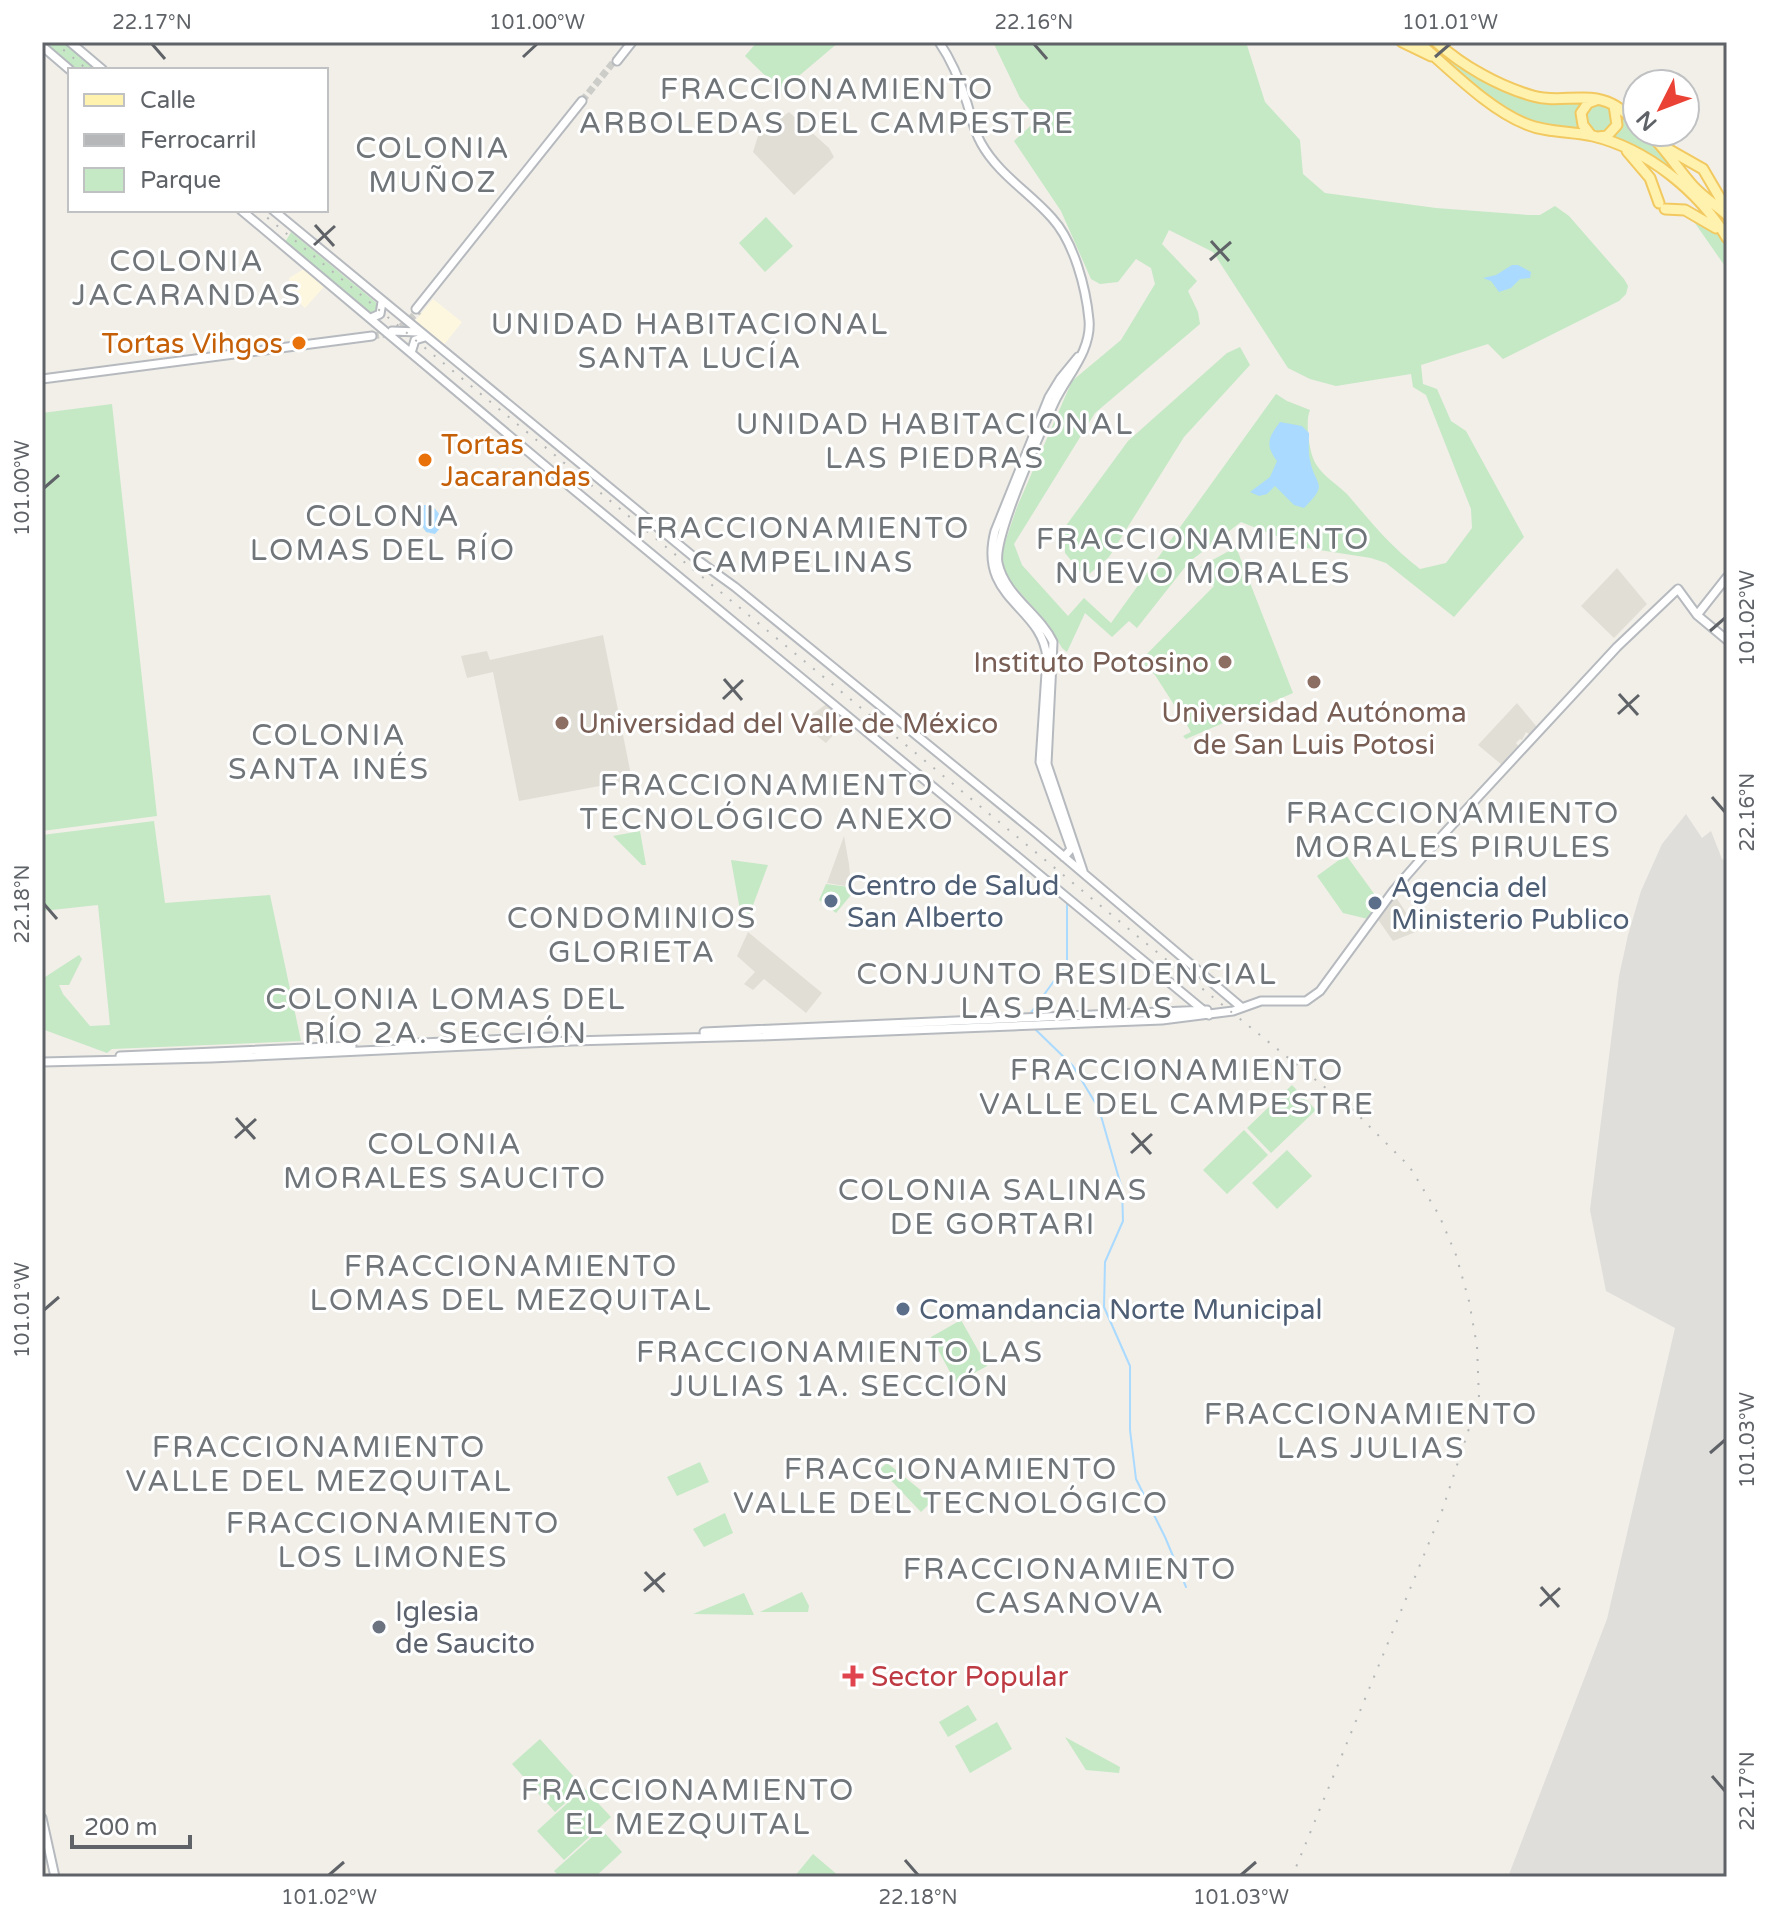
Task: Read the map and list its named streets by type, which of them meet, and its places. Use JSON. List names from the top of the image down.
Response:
{
  "districts": [
    "FRACCIONAMIENTO ARBOLEDAS DEL CAMPESTRE",
    "COLONIA MUÑOZ",
    "COLONIA JACARANDAS",
    "UNIDAD HABITACIONAL SANTA LUCÍA",
    "UNIDAD HABITACIONAL LAS PIEDRAS",
    "COLONIA LOMAS DEL RÍO",
    "FRACCIONAMIENTO CAMPELINAS",
    "FRACCIONAMIENTO NUEVO MORALES",
    "COLONIA SANTA INÉS",
    "FRACCIONAMIENTO TECNOLÓGICO ANEXO",
    "FRACCIONAMIENTO MORALES PIRULES",
    "CONDOMINIOS GLORIETA",
    "CONJUNTO RESIDENCIAL LAS PALMAS",
    "COLONIA LOMAS DEL RÍO 2A. SECCIÓN",
    "FRACCIONAMIENTO VALLE DEL CAMPESTRE",
    "COLONIA MORALES SAUCITO",
    "COLONIA SALINAS DE GORTARI",
    "FRACCIONAMIENTO LOMAS DEL MEZQUITAL",
    "FRACCIONAMIENTO LAS JULIAS 1A. SECCIÓN",
    "FRACCIONAMIENTO LAS JULIAS",
    "FRACCIONAMIENTO VALLE DEL MEZQUITAL",
    "FRACCIONAMIENTO VALLE DEL TECNOLÓGICO",
    "FRACCIONAMIENTO LOS LIMONES",
    "FRACCIONAMIENTO CASANOVA",
    "FRACCIONAMIENTO EL MEZQUITAL"
  ],
  "places": {
    "other": [
      "Tortas Vihgos",
      "Tortas Jacarandas",
      "Instituto Potosino",
      "Universidad Autónoma de San Luis Potosi",
      "Universidad del Valle de México",
      "Centro de Salud San Alberto",
      "Agencia del Ministerio Publico",
      "Comandancia Norte Municipal",
      "Iglesia de Saucito"
    ],
    "health": ["Sector Popular"]
  },
  "legend": ["Calle", "Ferrocarril", "Parque"],
  "scale_bar": "200 m",
  "north": "bottom left",
  "coordinates": [
    "22.17°N",
    "101.00°W",
    "22.16°N",
    "101.01°W",
    "101.02°W",
    "22.18°N",
    "101.03°W"
  ]
}
